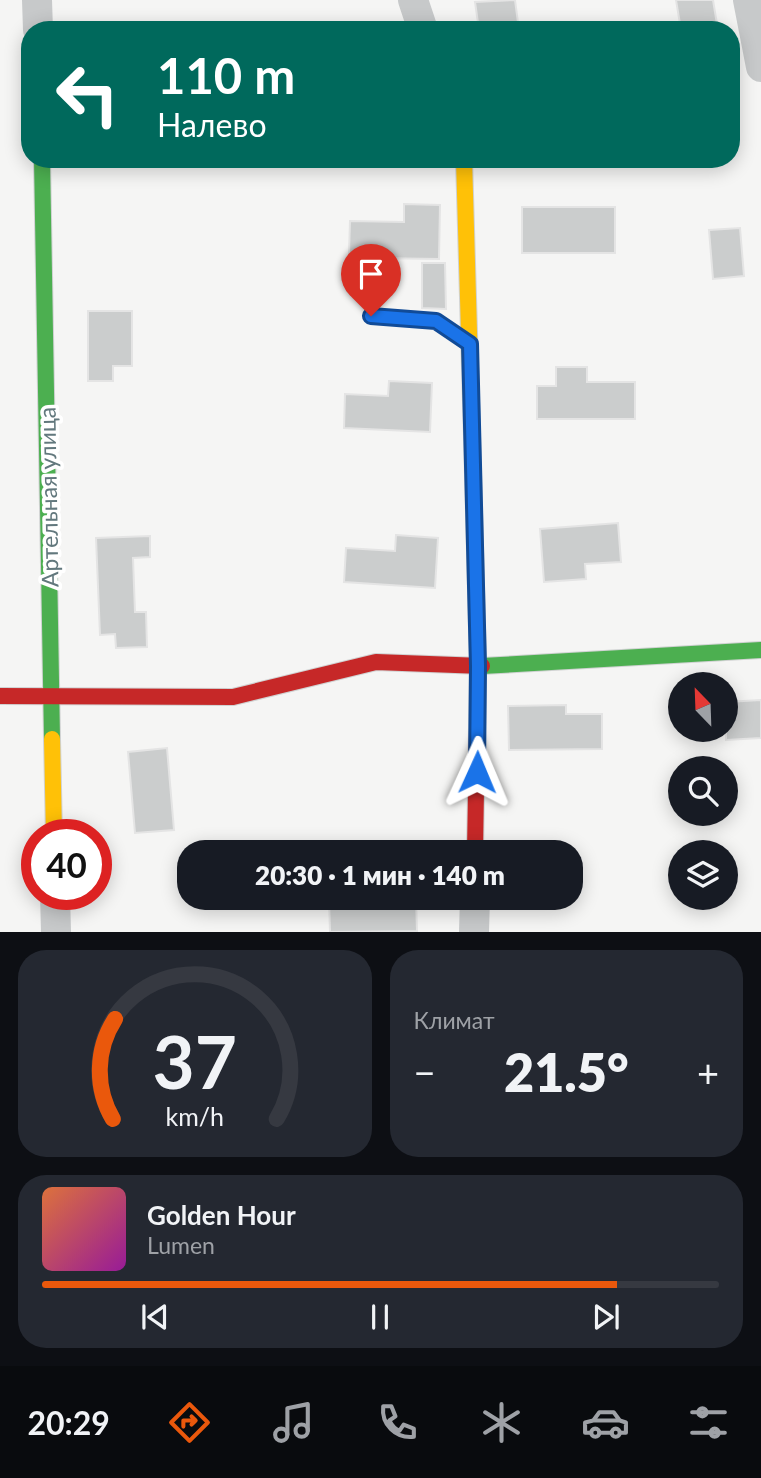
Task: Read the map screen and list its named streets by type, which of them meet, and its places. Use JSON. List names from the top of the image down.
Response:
{
  "streets": {
    "street": ["Артельная улица"]
  },
  "north": "top left",
  "page": {
    "turn": ["110 m", "Налево"],
    "limit": "40",
    "trip": "20:30 · 1 мин · 140 m",
    "tile": "Климат",
    "heat": ["−", "21.5°", "+"],
    "song": ["Golden Hour", "Lumen"],
    "tabs": "20:29",
    "gauge": ["37", "km/h"]
  }
}
